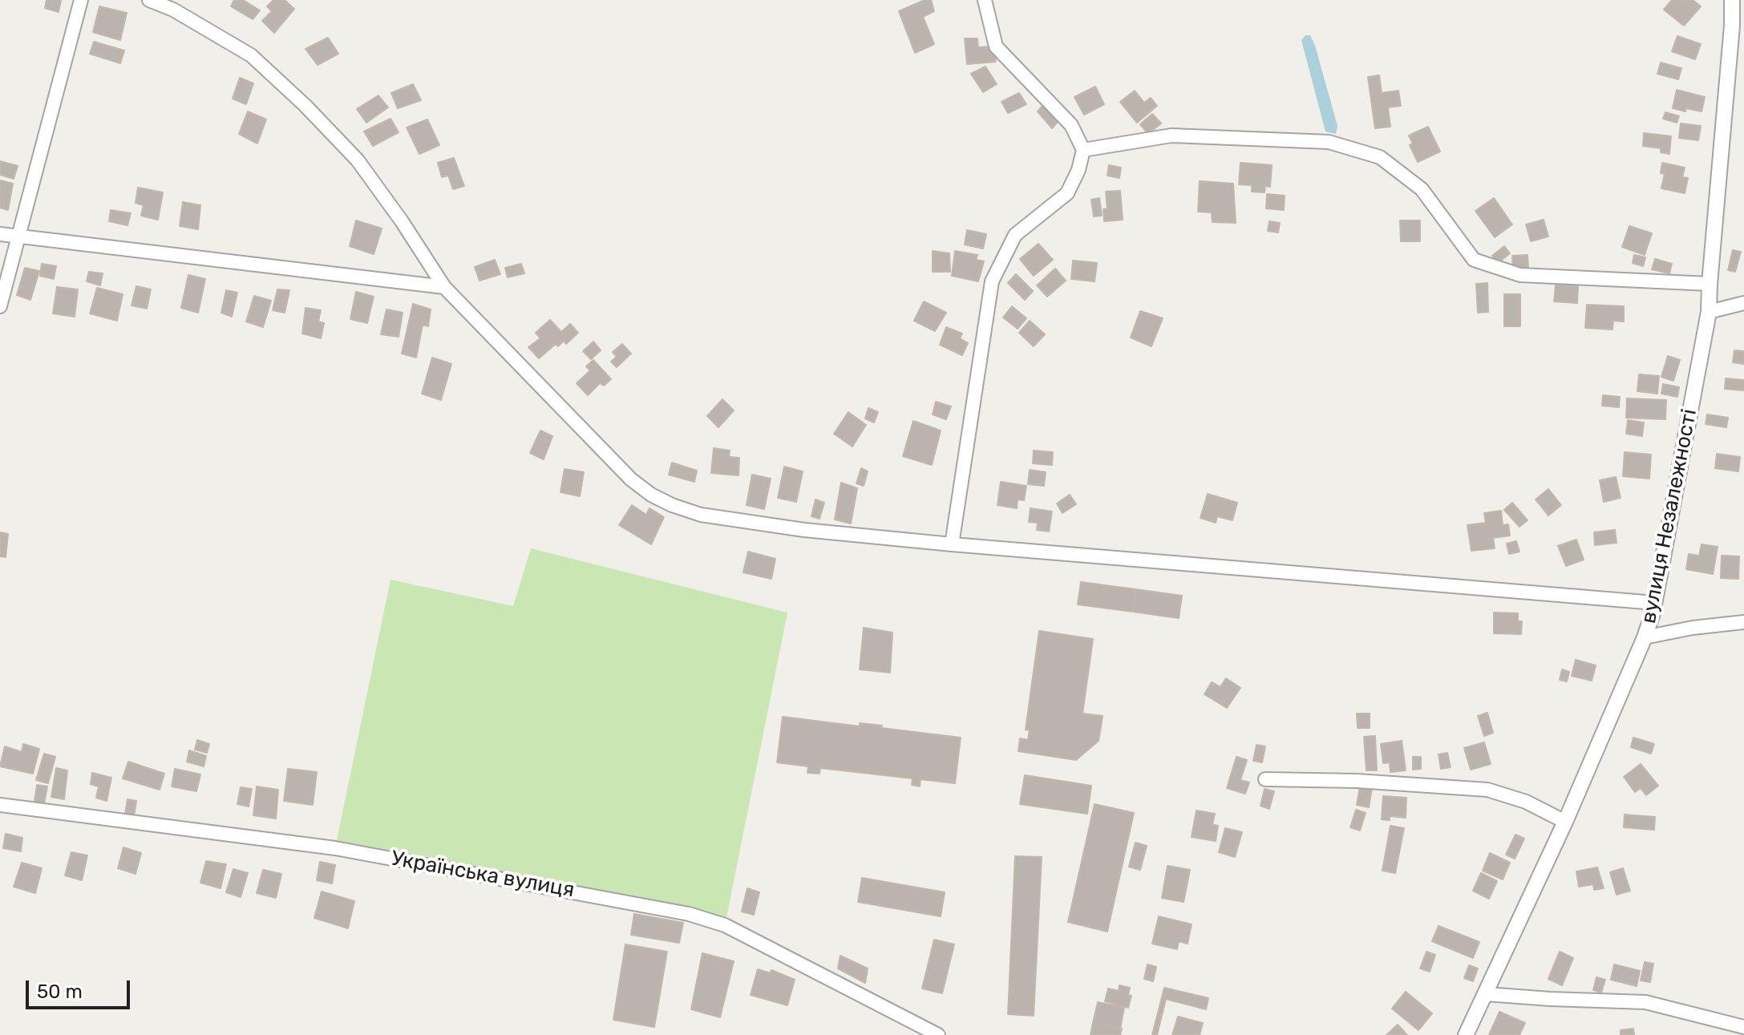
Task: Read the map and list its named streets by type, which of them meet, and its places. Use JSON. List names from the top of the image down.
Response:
{
  "streets": {
    "street": ["вулиця Незалежності", "Українська вулиця"]
  },
  "scale_bar": "50 m"
}
